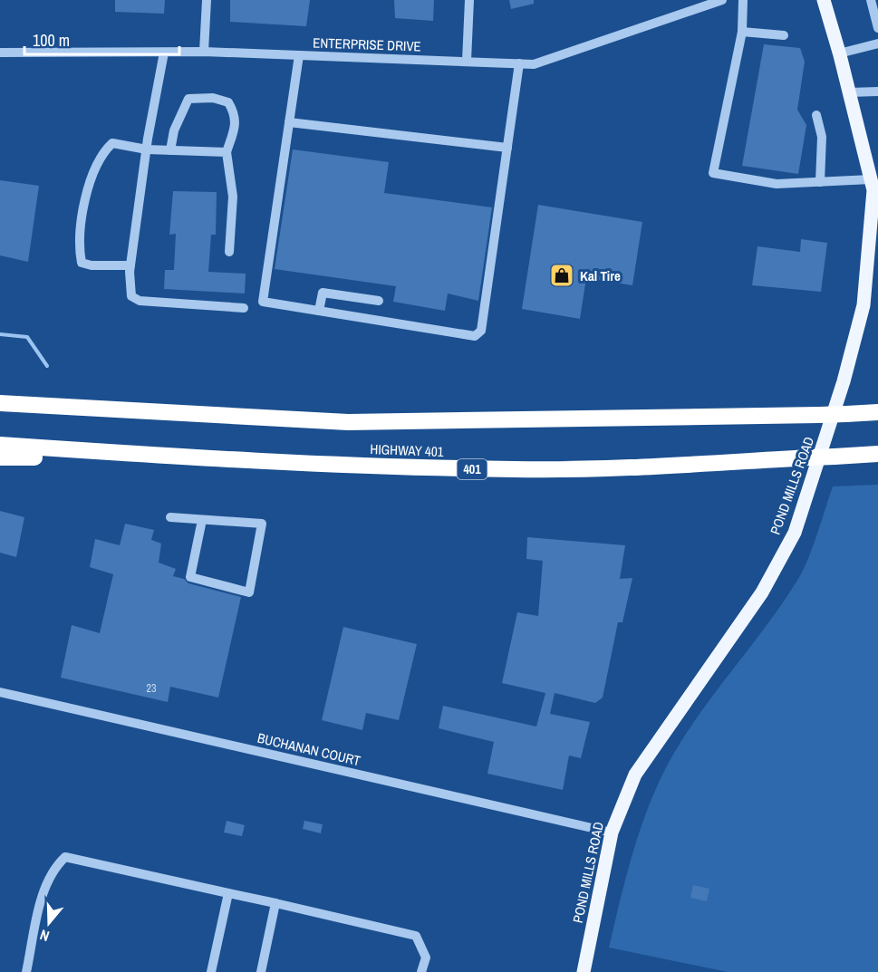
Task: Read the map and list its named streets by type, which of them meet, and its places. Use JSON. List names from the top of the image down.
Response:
{
  "streets": {
    "highway": ["HIGHWAY 401", "401"],
    "main road": ["POND MILLS ROAD"],
    "street": ["ENTERPRISE DRIVE", "BUCHANAN COURT"]
  },
  "crossings": [
    ["POND MILLS ROAD", "BUCHANAN COURT"]
  ],
  "places": {
    "shop": ["Kal Tire"]
  },
  "house_numbers": ["23"],
  "scale_bar": "100 m",
  "north": "bottom"
}
